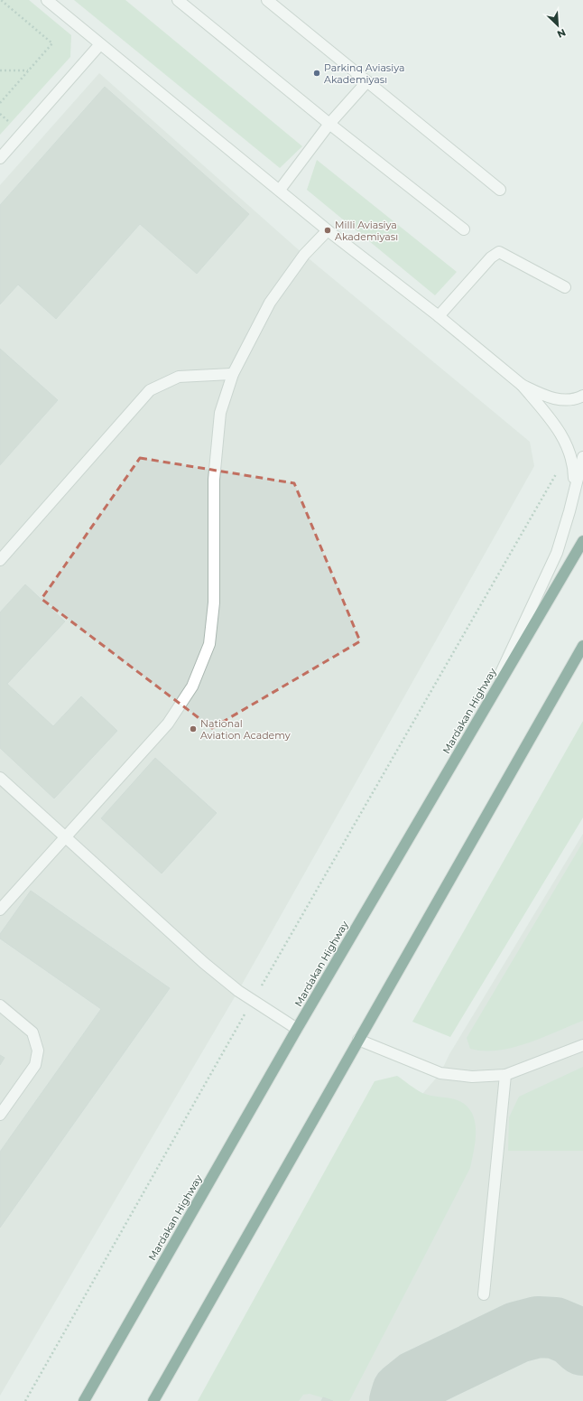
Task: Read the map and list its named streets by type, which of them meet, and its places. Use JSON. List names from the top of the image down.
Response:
{
  "streets": {
    "highway": ["Mardakan Highway"]
  },
  "places": ["Parkinq Aviasiya Akademiyası", "Milli Aviasiya Akademiyası", "National Aviation Academy"],
  "north": "bottom right"
}
